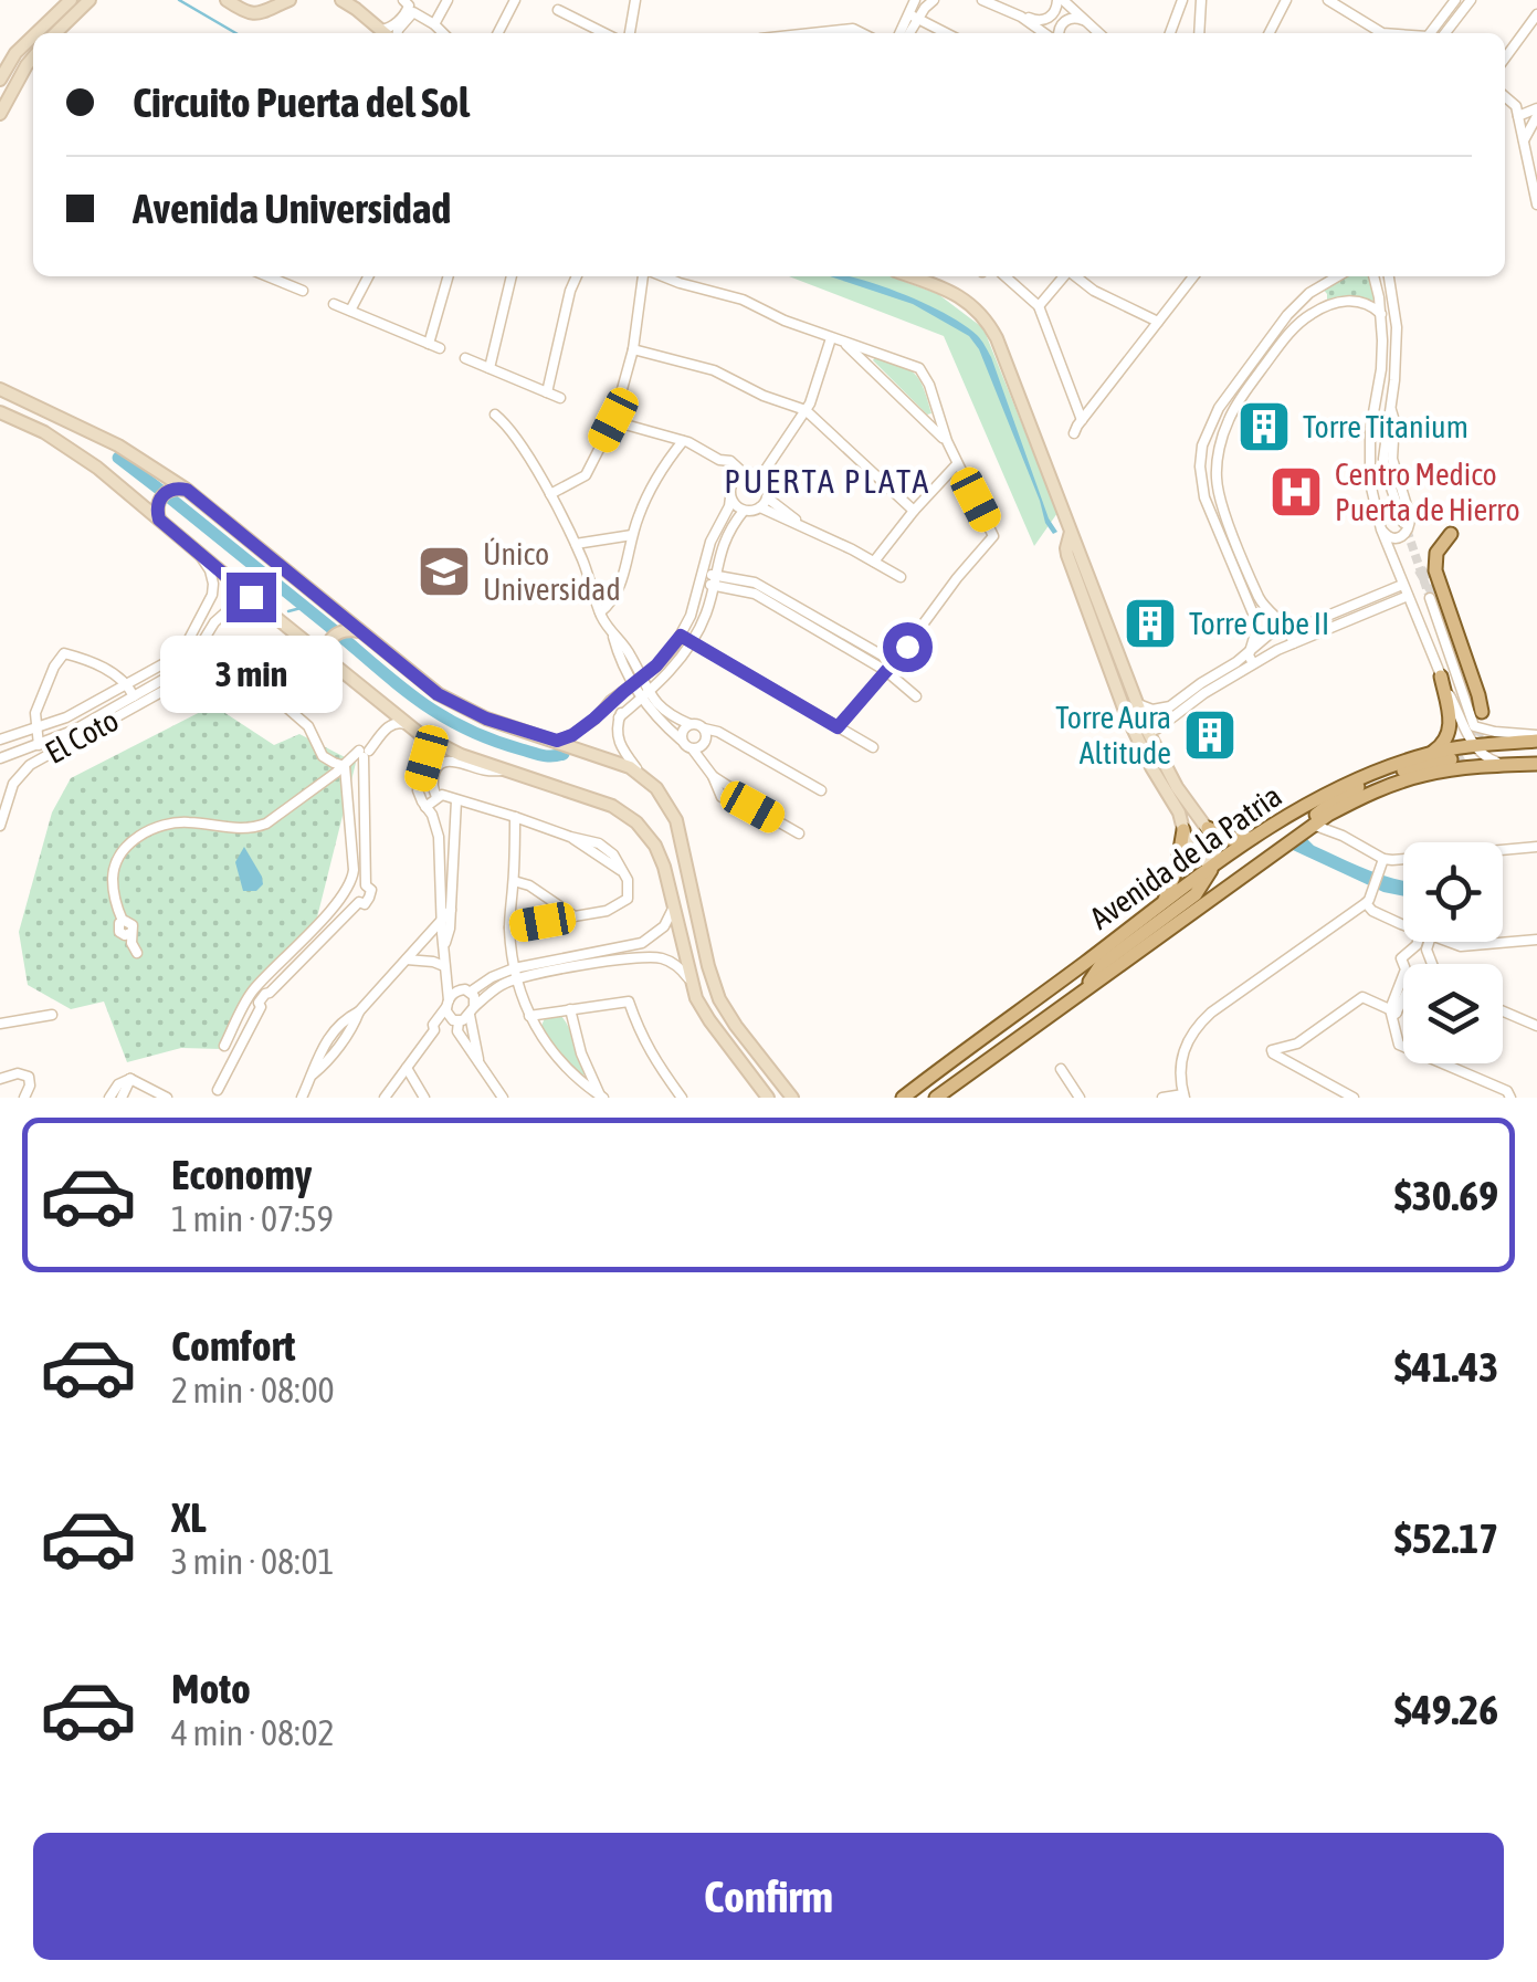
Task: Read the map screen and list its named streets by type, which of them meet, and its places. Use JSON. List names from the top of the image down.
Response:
{
  "streets": {
    "main road": ["Avenida de la Patria"],
    "street": ["El Coto"]
  },
  "districts": ["PUERTA PLATA"],
  "places": {
    "building": ["Torre Titanium", "Torre Cube II", "Torre Aura Altitude"],
    "hospital": ["Centro Medico Puerta de Hierro"],
    "school or university": ["Único Universidad"]
  },
  "page": {
    "banner": ["Circuito Puerta del Sol", "Avenida Universidad"],
    "bubble": "3 min",
    "list": [
      {
        "name": "Economy",
        "note": "1 min · 07:59",
        "value": "$30.69"
      },
      {
        "name": "Comfort",
        "note": "2 min · 08:00",
        "value": "$41.43"
      },
      {
        "name": "XL",
        "note": "3 min · 08:01",
        "value": "$52.17"
      },
      {
        "name": "Moto",
        "note": "4 min · 08:02",
        "value": "$49.26"
      }
    ],
    "buttons": "Confirm"
  }
}
